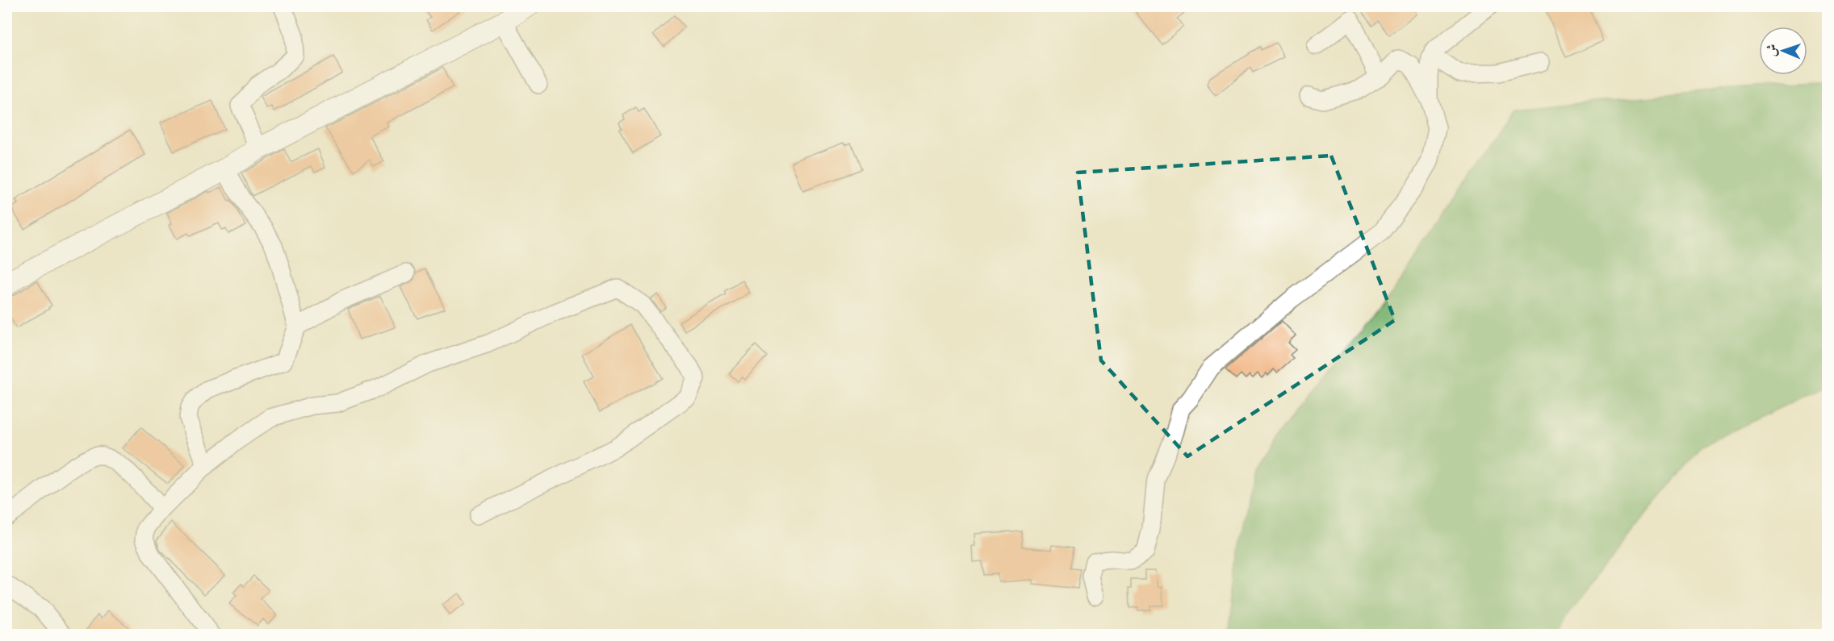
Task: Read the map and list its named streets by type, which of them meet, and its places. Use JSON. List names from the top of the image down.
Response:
{
  "north": "left"
}
